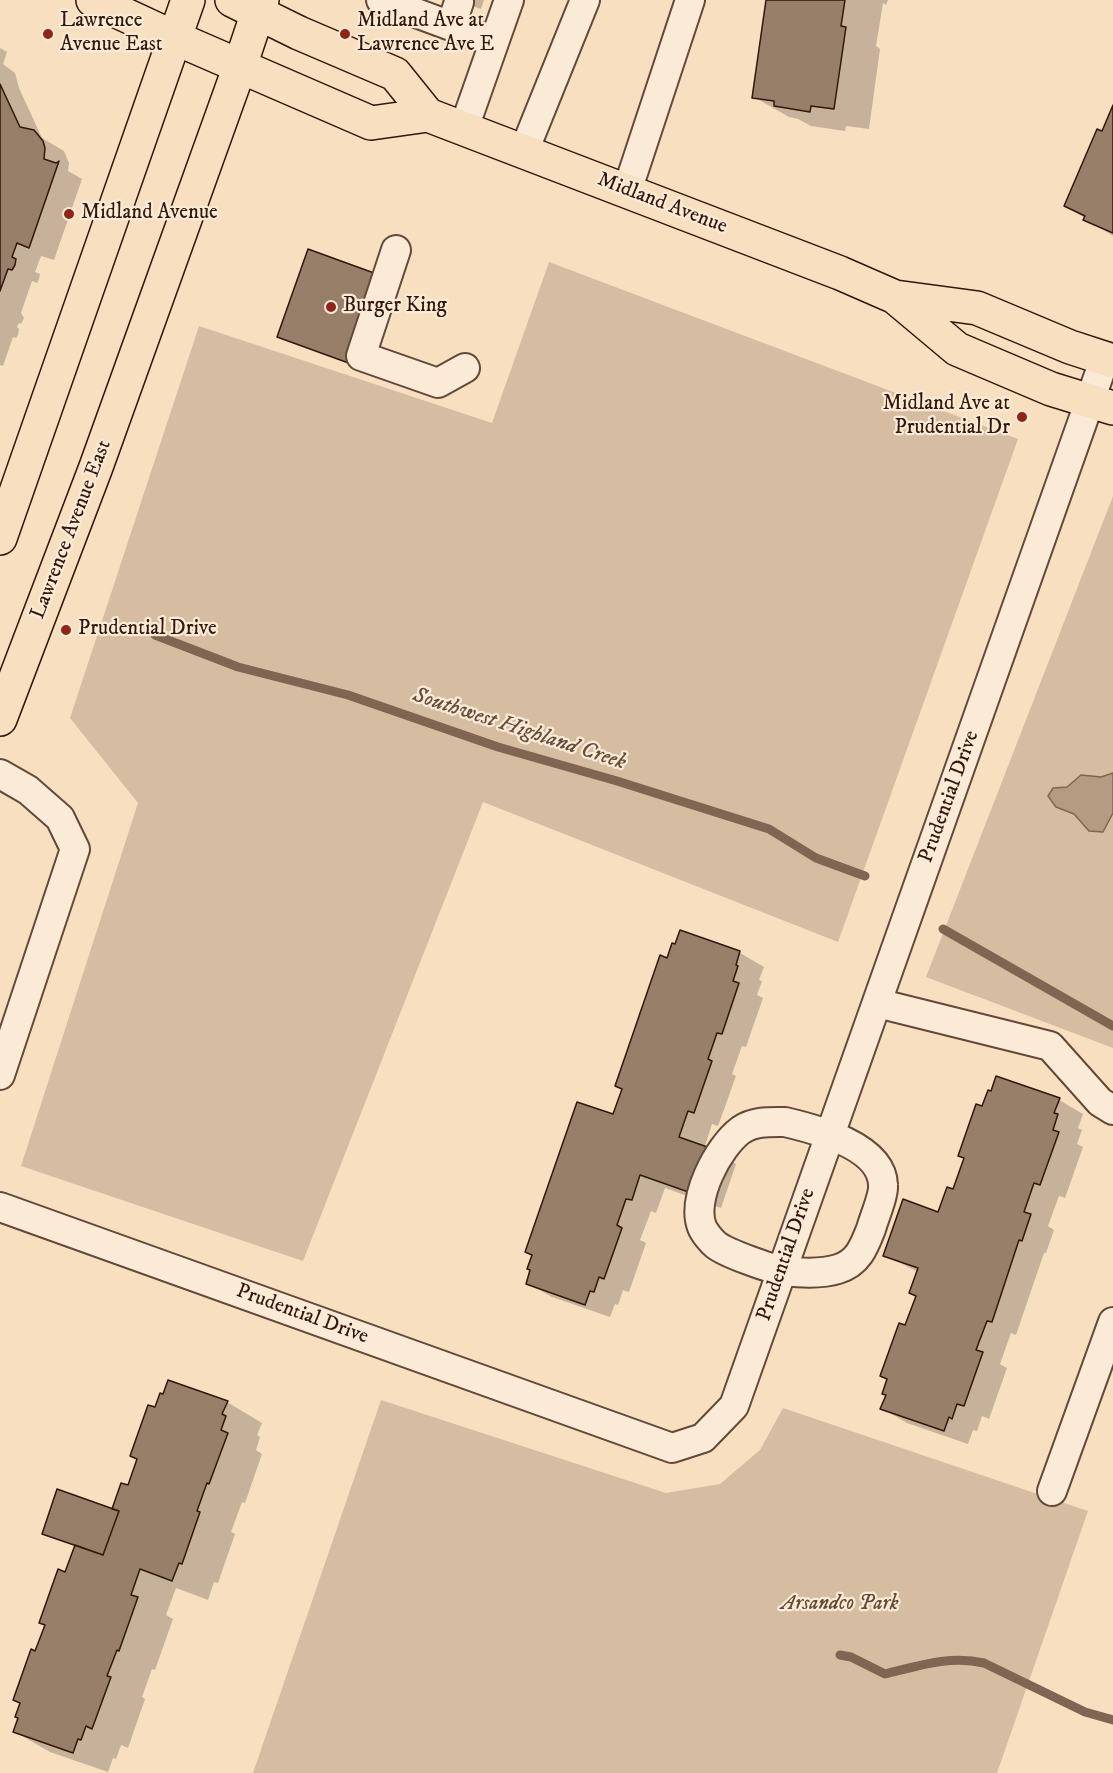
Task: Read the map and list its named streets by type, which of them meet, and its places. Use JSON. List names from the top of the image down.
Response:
{
  "streets": {
    "main road": ["Midland Avenue", "Lawrence Avenue East"],
    "street": ["Prudential Drive"]
  },
  "crossings": [
    ["Midland Avenue", "Lawrence Avenue East"],
    ["Midland Avenue", "Prudential Drive"]
  ],
  "water": ["Southwest Highland Creek"],
  "parks": ["Arsandco Park"],
  "places": [
    "Lawrence Avenue East",
    "Midland Ave at Lawrence Ave E",
    "Midland Avenue",
    "Burger King",
    "Midland Ave at Prudential Dr",
    "Prudential Drive"
  ]
}
